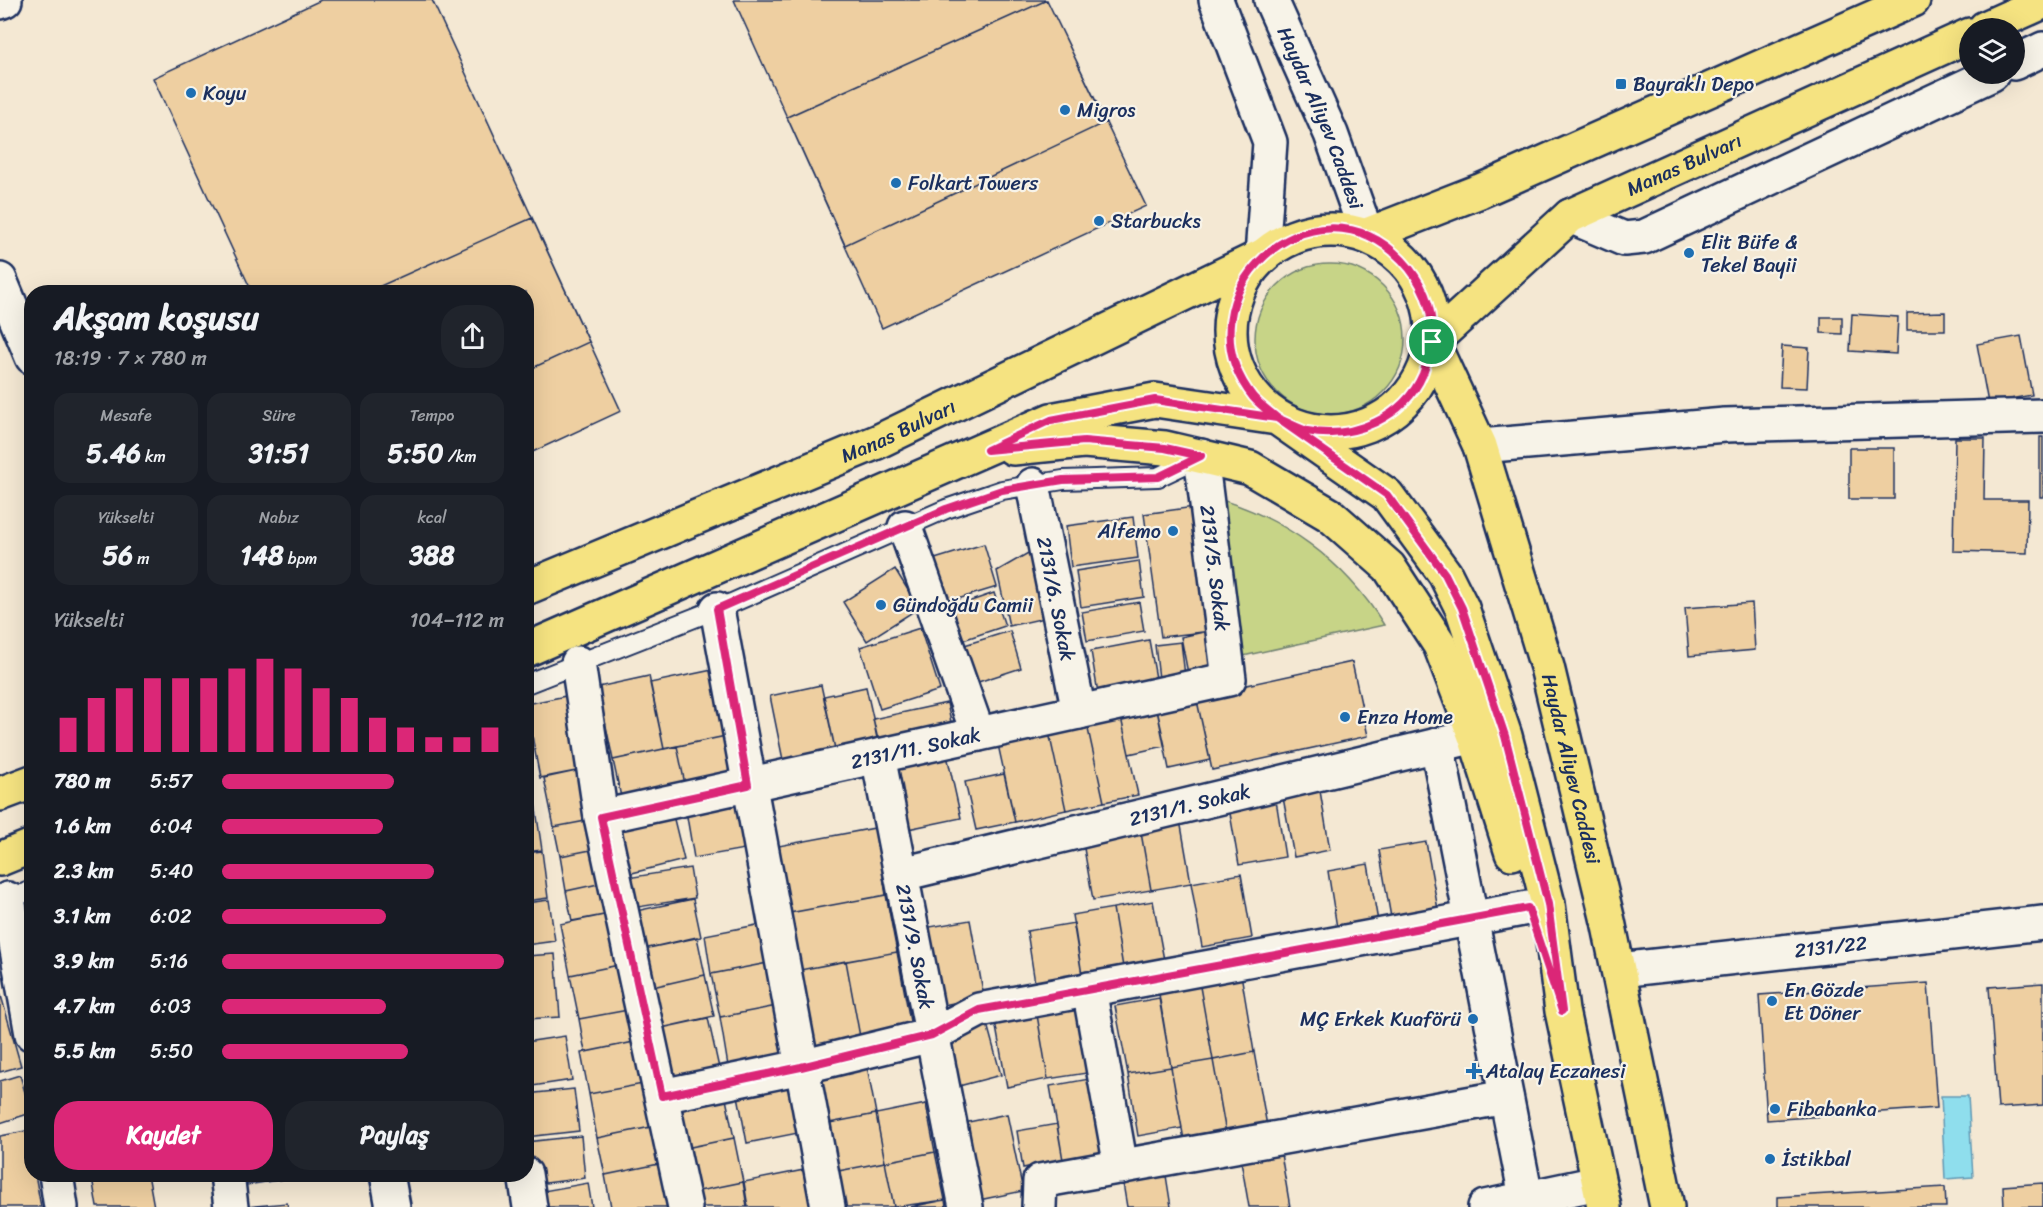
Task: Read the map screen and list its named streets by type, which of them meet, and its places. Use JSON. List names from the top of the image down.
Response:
{
  "streets": {
    "main road": ["Haydar Aliyev Caddesi", "Manas Bulvarı"],
    "street": [
      "2131/5. Sokak",
      "2131/6. Sokak",
      "2131/11. Sokak",
      "2131/1. Sokak",
      "2131/22",
      "2131/9. Sokak"
    ]
  },
  "crossings": [
    ["Haydar Aliyev Caddesi", "Manas Bulvarı"],
    ["Haydar Aliyev Caddesi", "2131/22"],
    ["2131/5. Sokak", "2131/11. Sokak"],
    ["2131/6. Sokak", "2131/11. Sokak"],
    ["2131/11. Sokak", "2131/9. Sokak"],
    ["2131/1. Sokak", "2131/9. Sokak"]
  ],
  "places": {
    "transit": ["Bayraklı Depo"],
    "other": [
      "Koyu",
      "Migros",
      "Folkart Towers",
      "Starbucks",
      "Elit Büfe & Tekel Bayii",
      "Alfemo",
      "Gündoğdu Camii",
      "Enza Home",
      "En Gözde Et Döner",
      "MÇ Erkek Kuaförü",
      "Fibabanka",
      "İstikbal"
    ],
    "health": ["Atalay Eczanesi"]
  },
  "page": {
    "heading": ["Akşam koşusu", "18:19 · 7 × 780 m"],
    "stats": [
      ["Mesafe", "5.46 km"],
      ["Süre", "31:51"],
      ["Tempo", "5:50 /km"],
      ["Yükselti", "56 m"],
      ["Nabız", "148 bpm"],
      ["kcal", "388"]
    ],
    "chart": ["Yükselti", "104–112 m"],
    "list": [
      {
        "name": "780 m",
        "note": "5:57"
      },
      {
        "name": "1.6 km",
        "note": "6:04"
      },
      {
        "name": "2.3 km",
        "note": "5:40"
      },
      {
        "name": "3.1 km",
        "note": "6:02"
      },
      {
        "name": "3.9 km",
        "note": "5:16"
      },
      {
        "name": "4.7 km",
        "note": "6:03"
      },
      {
        "name": "5.5 km",
        "note": "5:50"
      }
    ],
    "buttons": ["Kaydet", "Paylaş"]
  }
}
